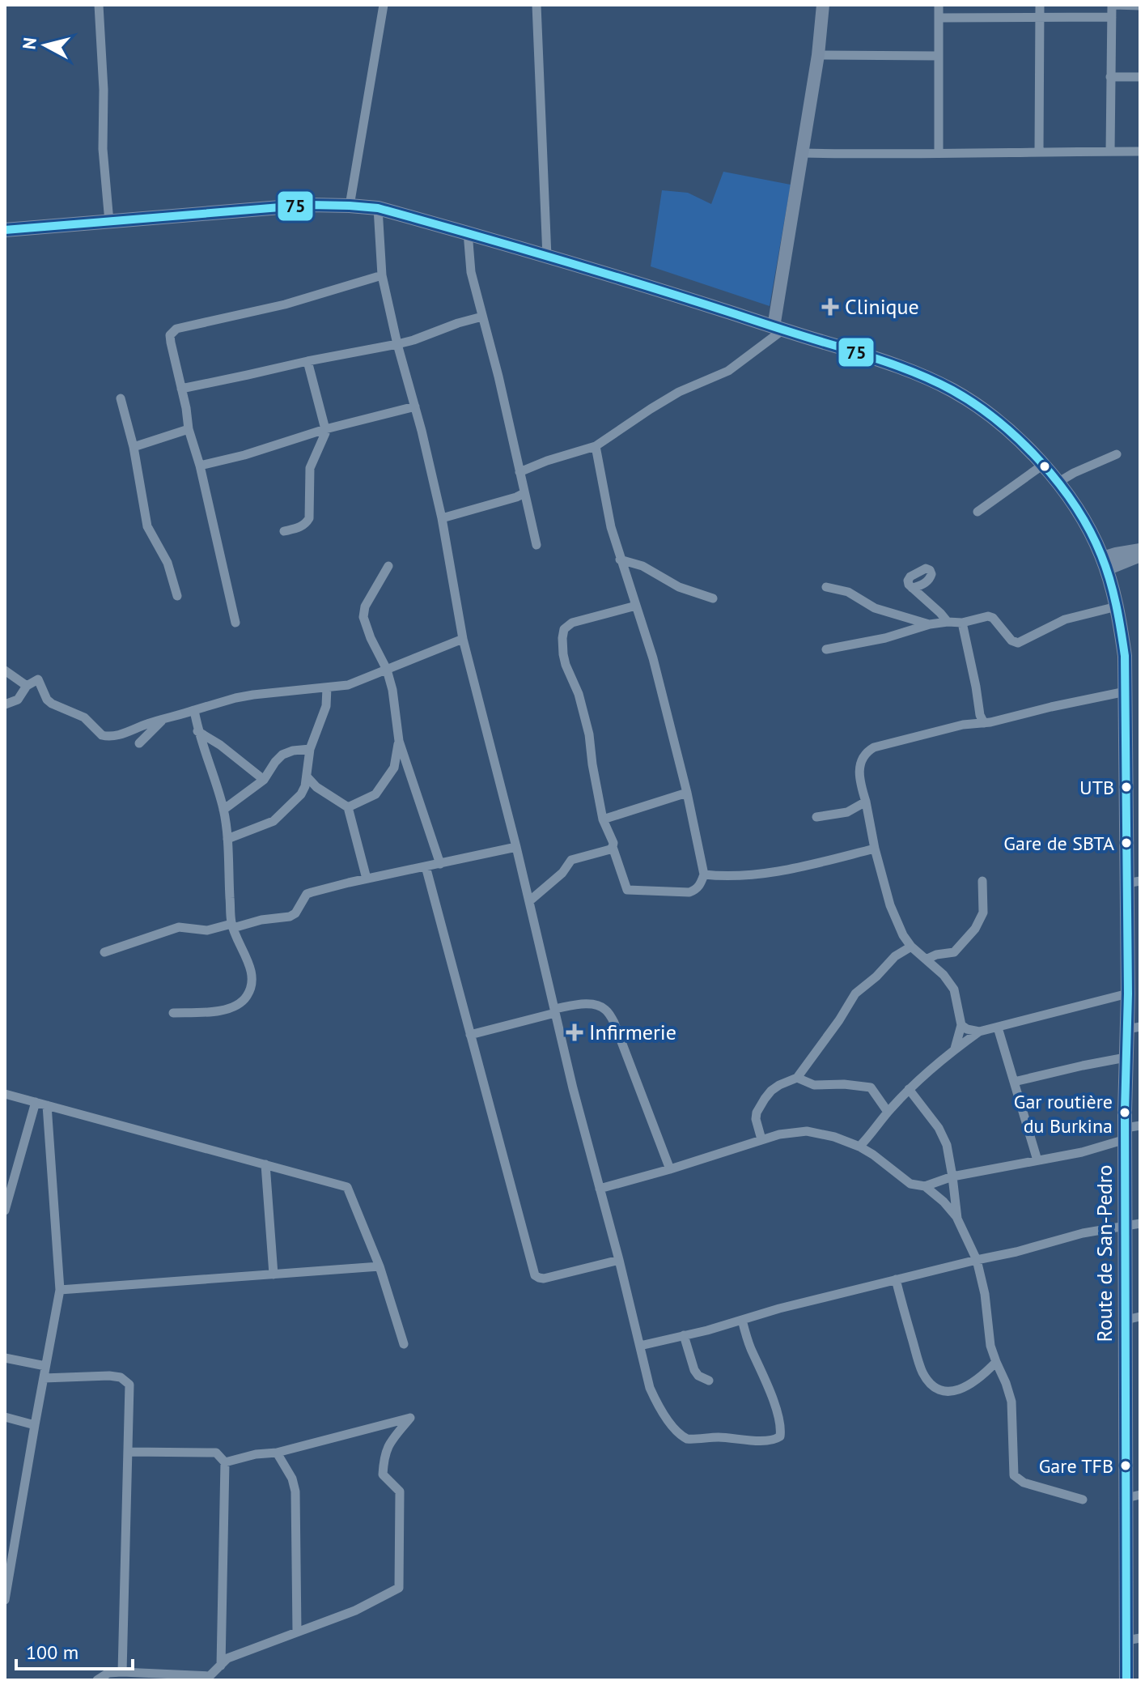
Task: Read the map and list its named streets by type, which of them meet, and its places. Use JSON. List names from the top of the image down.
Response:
{
  "streets": {
    "main road": ["Route de San-Pedro"]
  },
  "places": {
    "health": ["Clinique", "Infirmerie"],
    "other": [
      "UTB",
      "Gare de SBTA",
      "Gar routière du Burkina",
      "Gare TFB"
    ]
  },
  "lines": ["transit line 75"],
  "scale_bar": "100 m",
  "north": "left"
}
